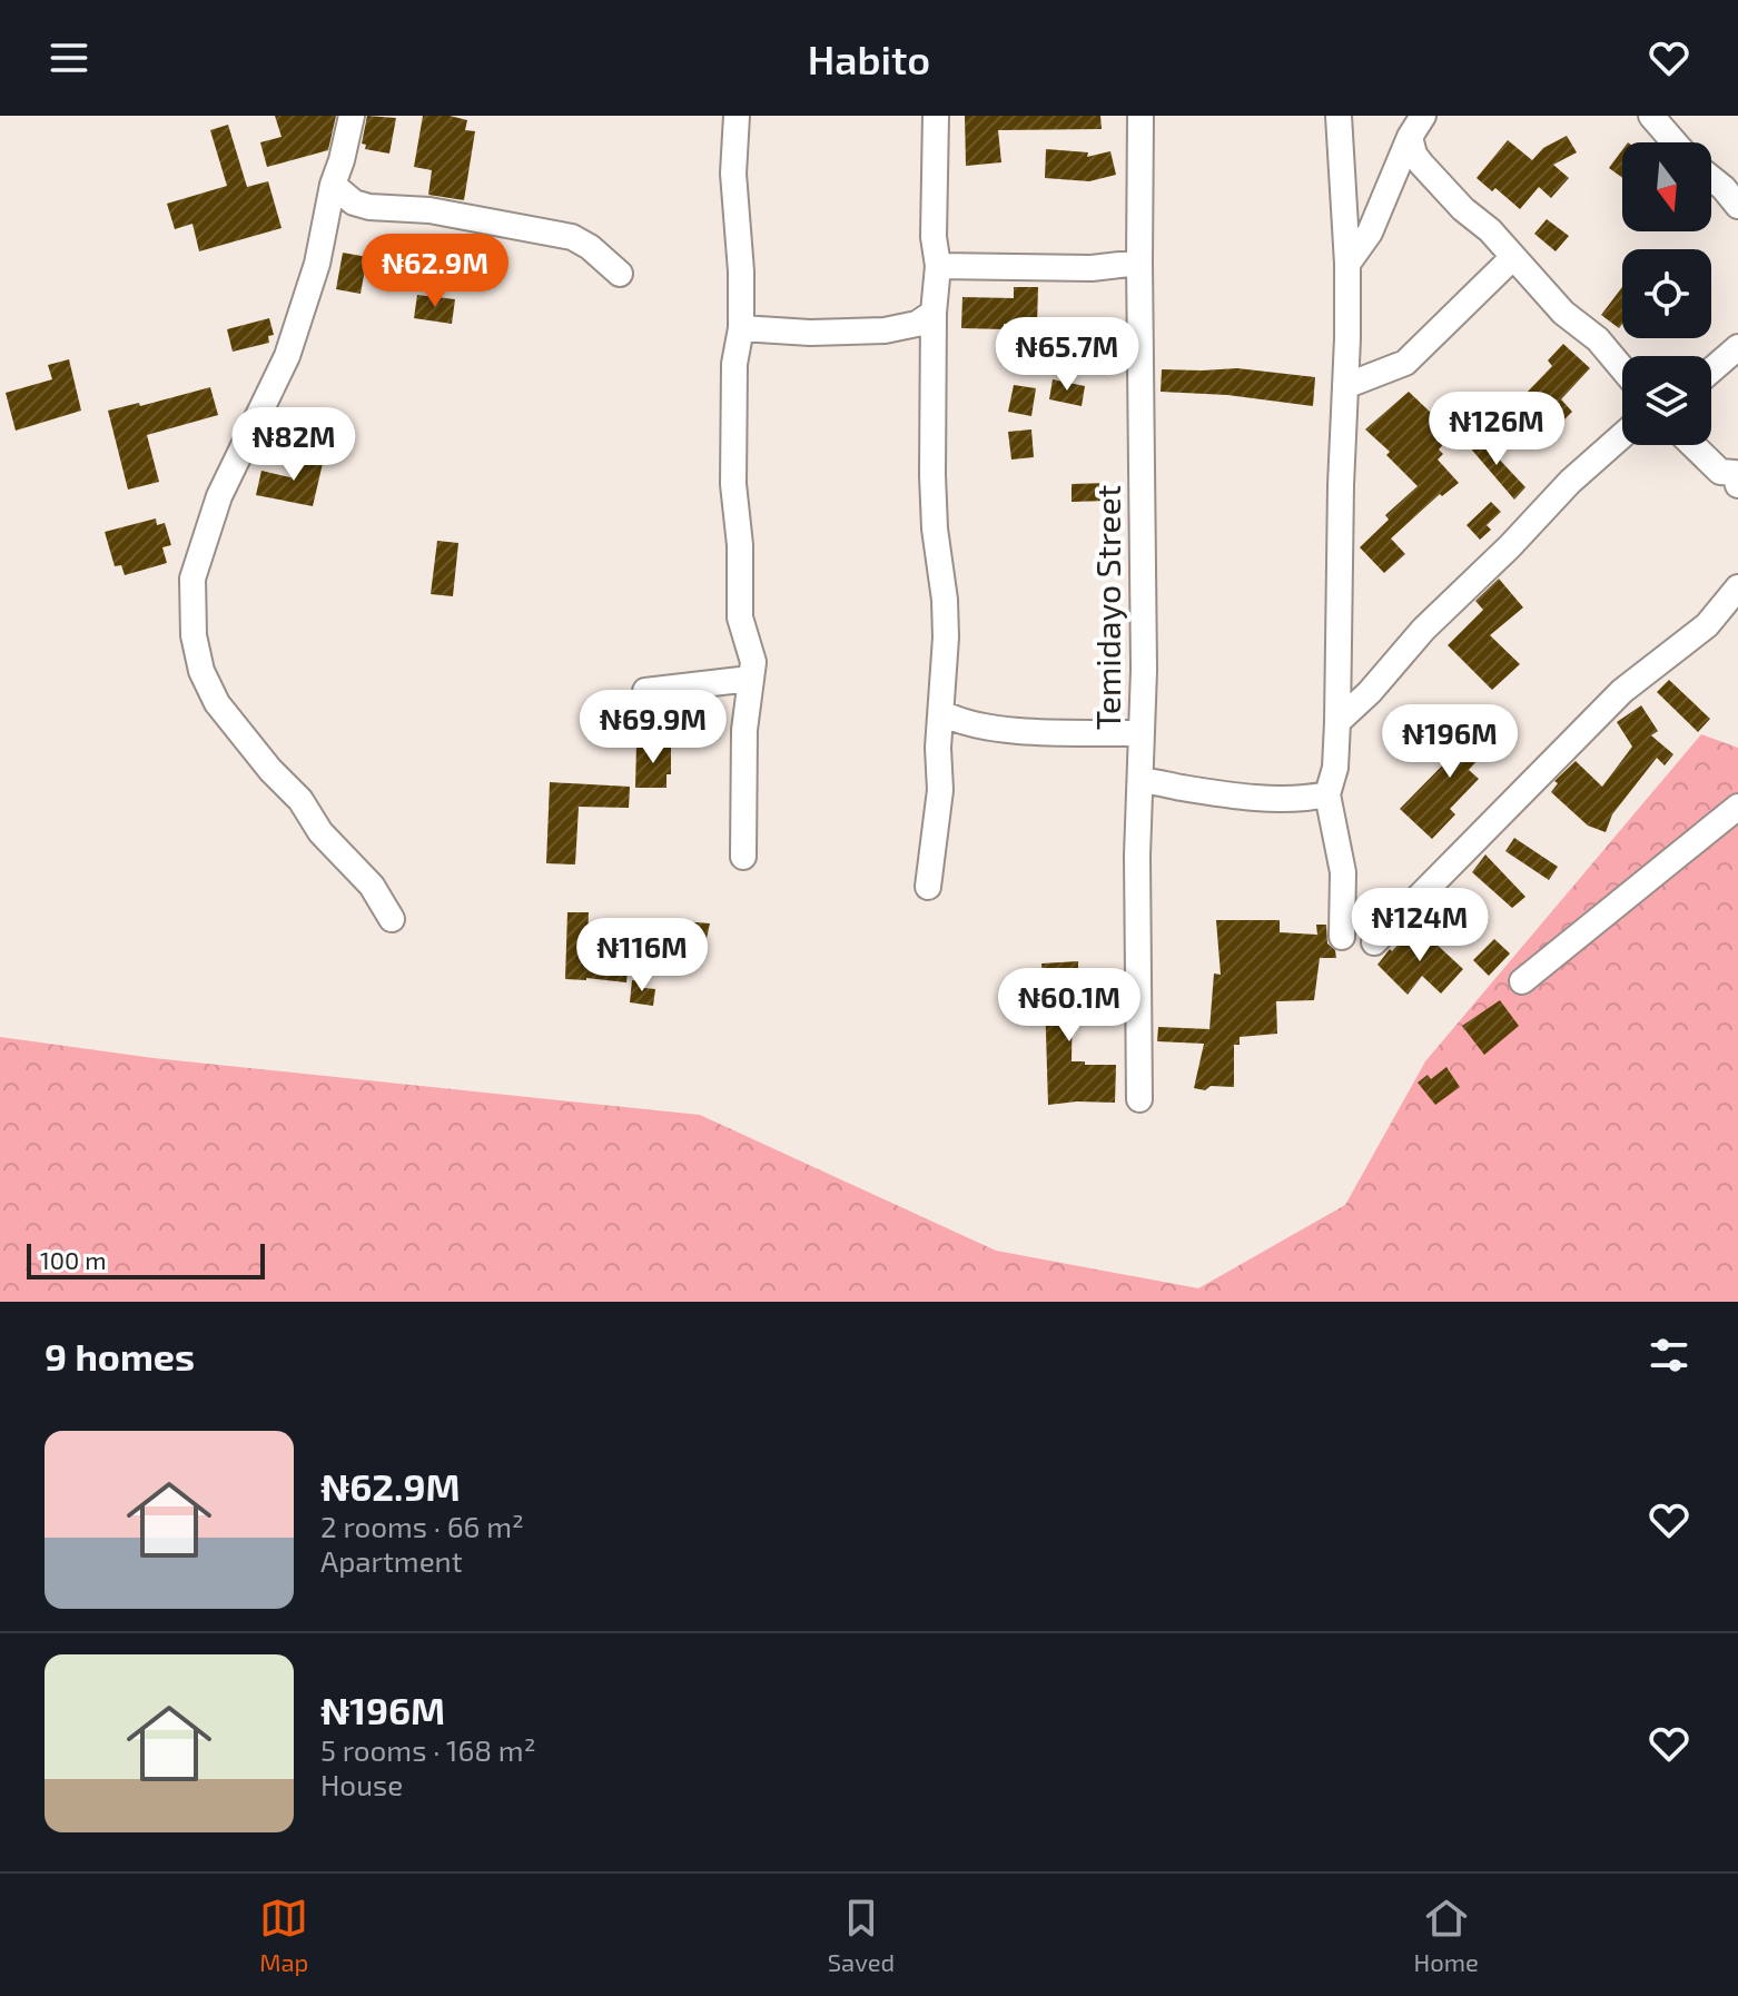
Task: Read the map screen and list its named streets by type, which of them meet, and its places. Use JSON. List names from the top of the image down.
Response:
{
  "streets": {
    "street": ["Temidayo Street"]
  },
  "scale_bar": "100 m",
  "north": "bottom",
  "page": {
    "header": "Habito",
    "price": [
      "₦62.9M",
      "₦65.7M",
      "₦126M",
      "₦82M",
      "₦69.9M",
      "₦196M",
      "₦124M",
      "₦116M",
      "₦60.1M"
    ],
    "scale": "100 m",
    "heading": "9 homes",
    "list": [
      {
        "name": "₦62.9M",
        "note": "2 rooms · 66 m² · Apartment"
      },
      {
        "name": "₦196M",
        "note": "5 rooms · 168 m² · House"
      }
    ],
    "tabs": ["Map", "Saved", "Home"]
  }
}
